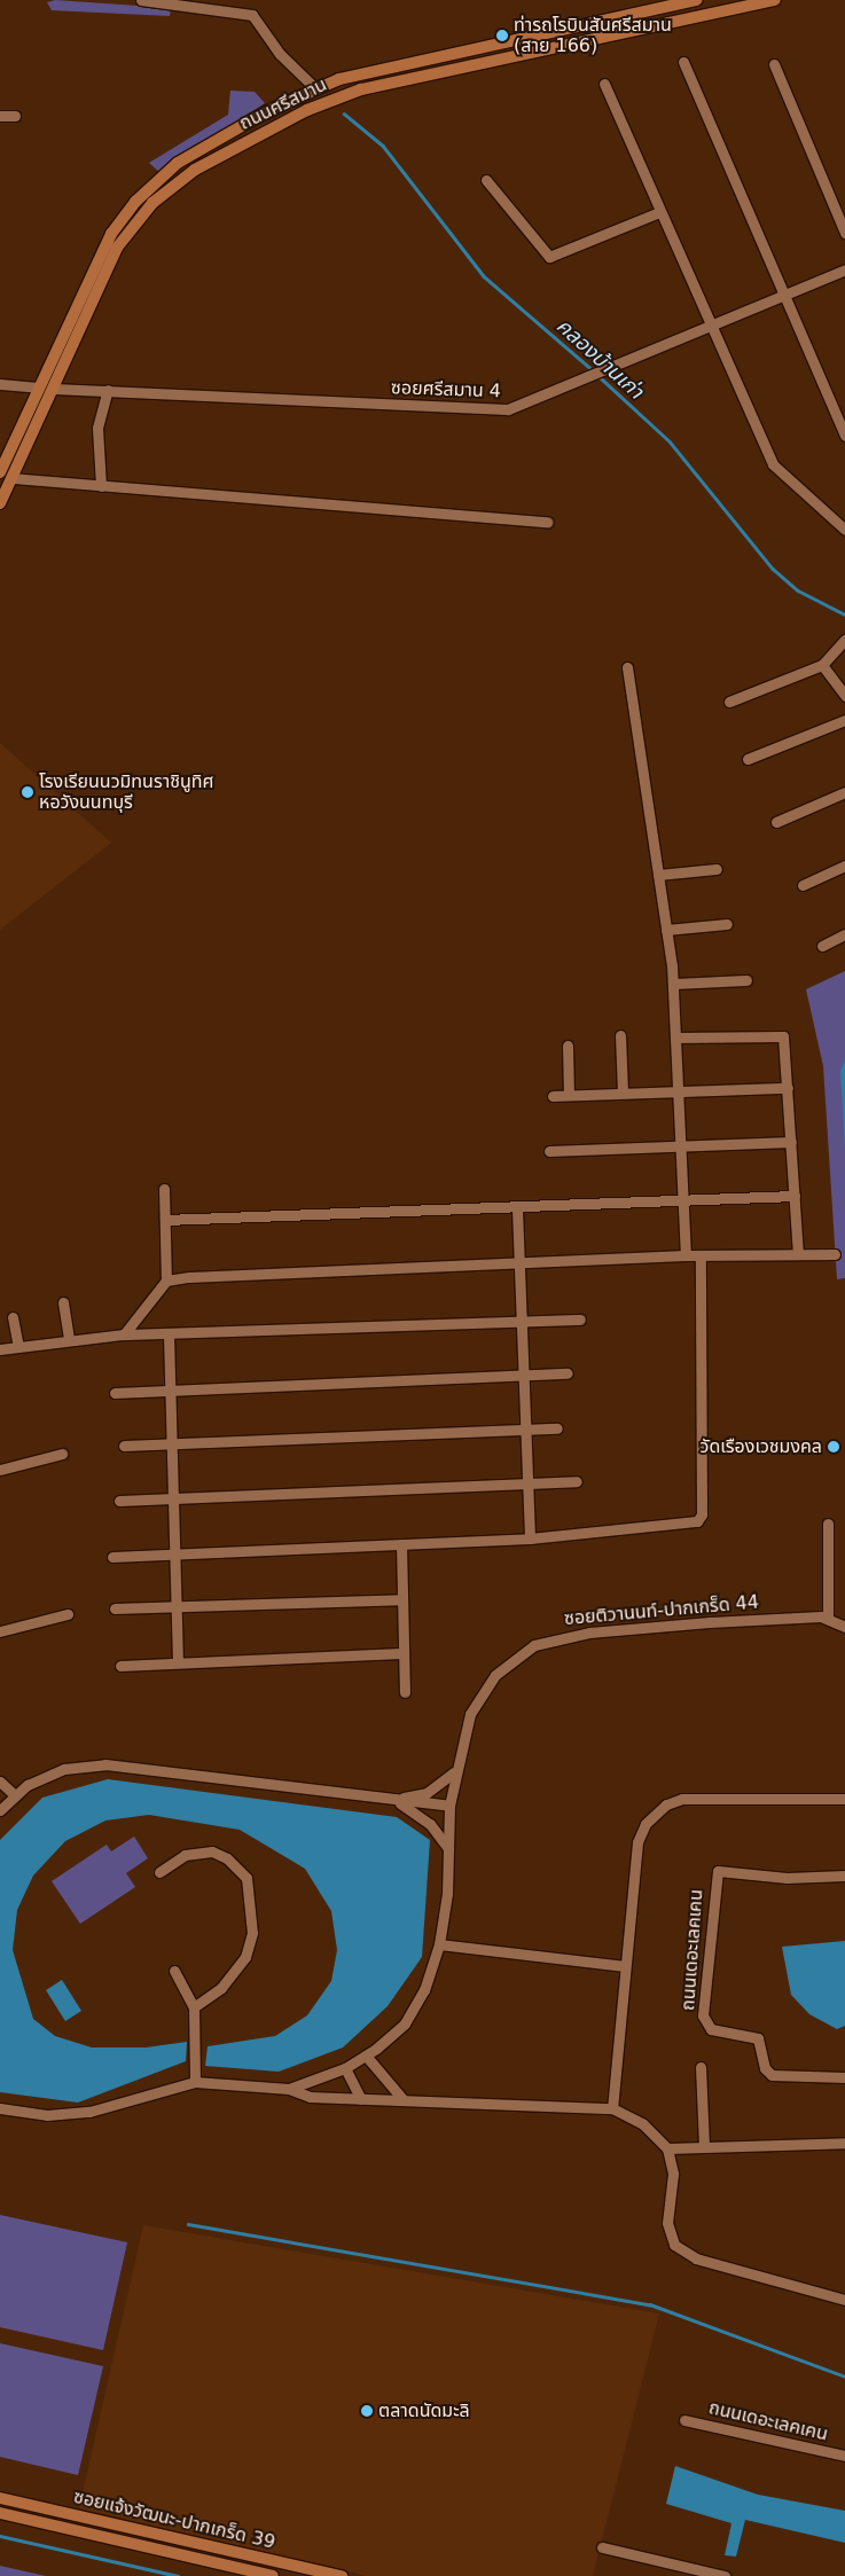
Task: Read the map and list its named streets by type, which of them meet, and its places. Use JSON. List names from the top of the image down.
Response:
{
  "streets": {
    "main road": ["ถนนศรีสมาน", "ซอยแจ้งวัฒนะ-ปากเกร็ด 39"],
    "street": ["ซอยศรีสมาน 4", "ซอยติวานนท์-ปากเกร็ด 44", "ถนนเดอะเลคเคน"]
  },
  "crossings": [
    ["ถนนศรีสมาน", "ซอยศรีสมาน 4"]
  ],
  "water": ["คลองบ้านเก่า"],
  "places": [
    "ท่ารถโรบินสันศรีสมาน (สาย 166)",
    "โรงเรียนนวมิทนราชินูทิศ หอวังนนทบุรี",
    "วัดเรืองเวชมงคล",
    "ตลาดนัดมะลิ"
  ]
}
